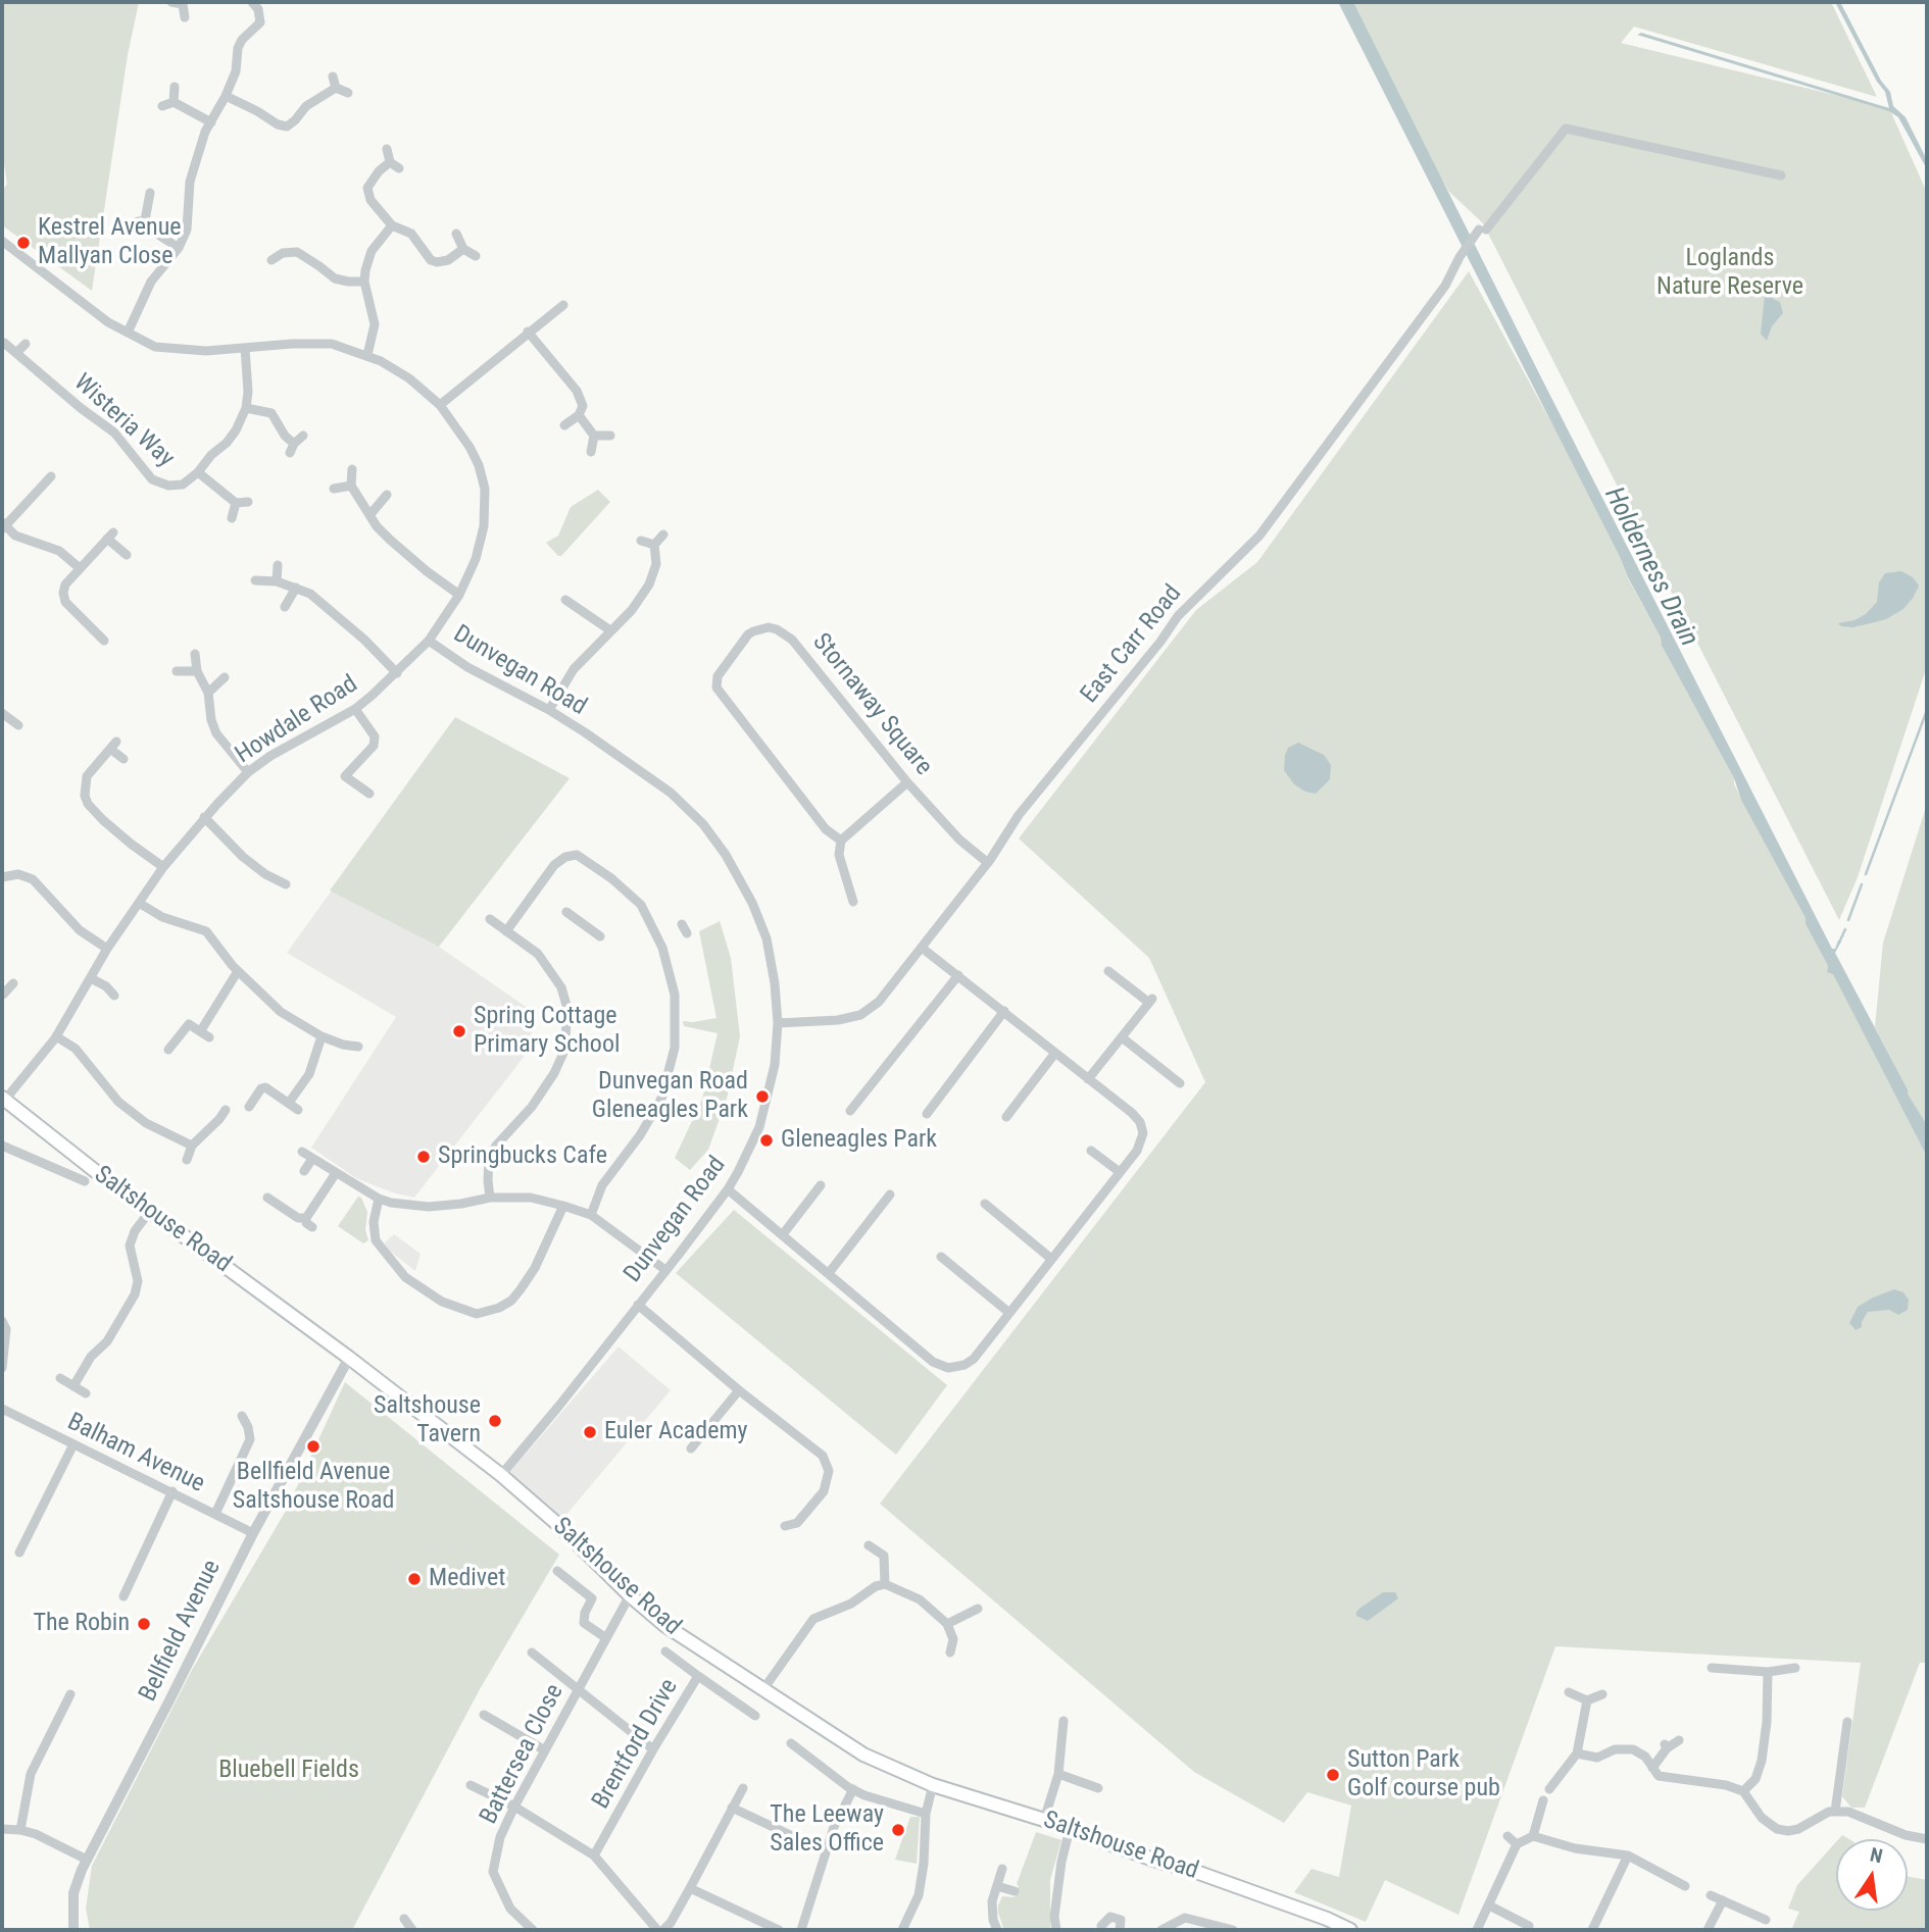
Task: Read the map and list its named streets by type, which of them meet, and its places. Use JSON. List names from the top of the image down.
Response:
{
  "streets": {
    "main road": ["Saltshouse Road"],
    "street": [
      "Wisteria Way",
      "East Carr Road",
      "Dunvegan Road",
      "Stornaway Square",
      "Howdale Road",
      "Balham Avenue",
      "Bellfield Avenue",
      "Brentford Drive",
      "Battersea Close"
    ]
  },
  "crossings": [
    ["Wisteria Way", "Howdale Road"],
    ["East Carr Road", "Dunvegan Road"],
    ["East Carr Road", "Stornaway Square"],
    ["Dunvegan Road", "Howdale Road"],
    ["Dunvegan Road", "Saltshouse Road"],
    ["Howdale Road", "Saltshouse Road"],
    ["Saltshouse Road", "Bellfield Avenue"],
    ["Saltshouse Road", "Battersea Close"],
    ["Balham Avenue", "Bellfield Avenue"]
  ],
  "water": ["Holderness Drain"],
  "parks": ["Loglands Nature Reserve", "Bluebell Fields"],
  "places": [
    "Kestrel Avenue Mallyan Close",
    "Spring Cottage Primary School",
    "Dunvegan Road Gleneagles Park",
    "Gleneagles Park",
    "Springbucks Cafe",
    "Saltshouse Tavern",
    "Euler Academy",
    "Bellfield Avenue Saltshouse Road",
    "Medivet",
    "The Robin",
    "Sutton Park Golf course pub",
    "The Leeway Sales Office"
  ],
  "north": "top"
}
